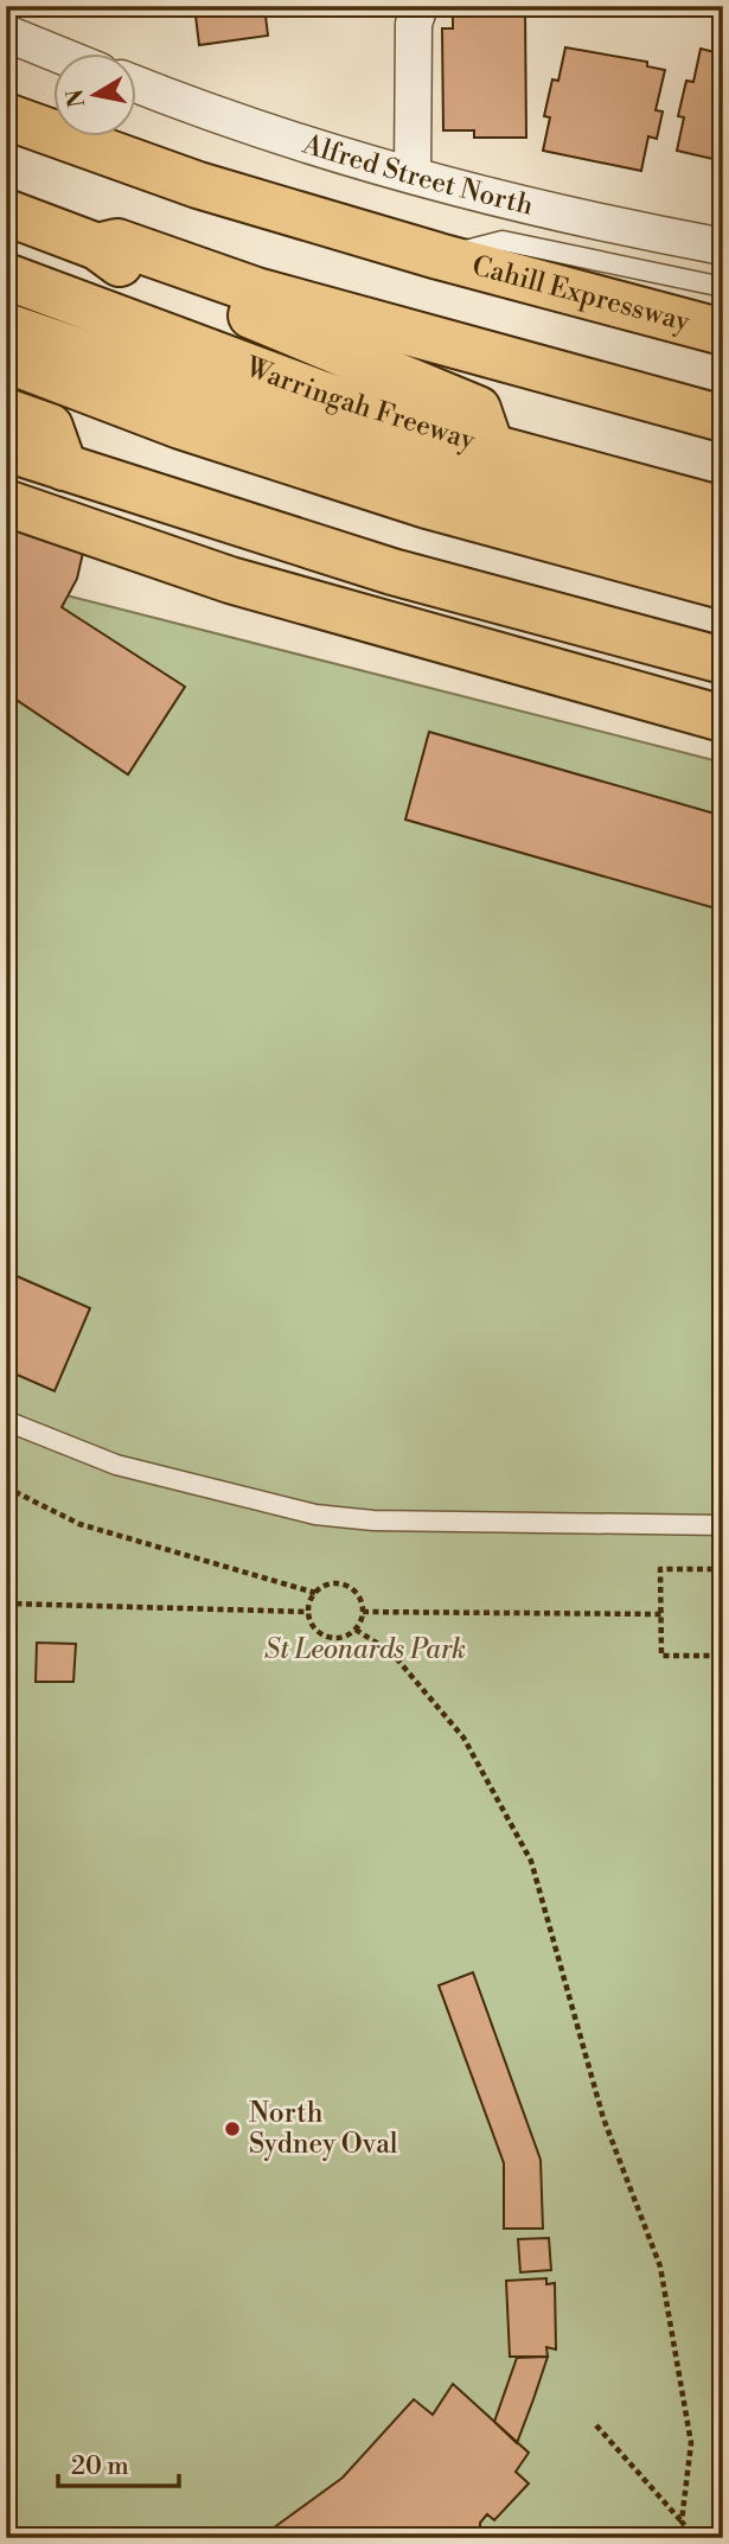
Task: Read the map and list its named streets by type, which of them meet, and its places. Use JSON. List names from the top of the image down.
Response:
{
  "streets": {
    "highway": ["Cahill Expressway", "Warringah Freeway"],
    "street": ["Alfred Street North"]
  },
  "parks": ["St Leonards Park"],
  "places": ["North Sydney Oval"],
  "scale_bar": "20 m",
  "north": "left"
}
